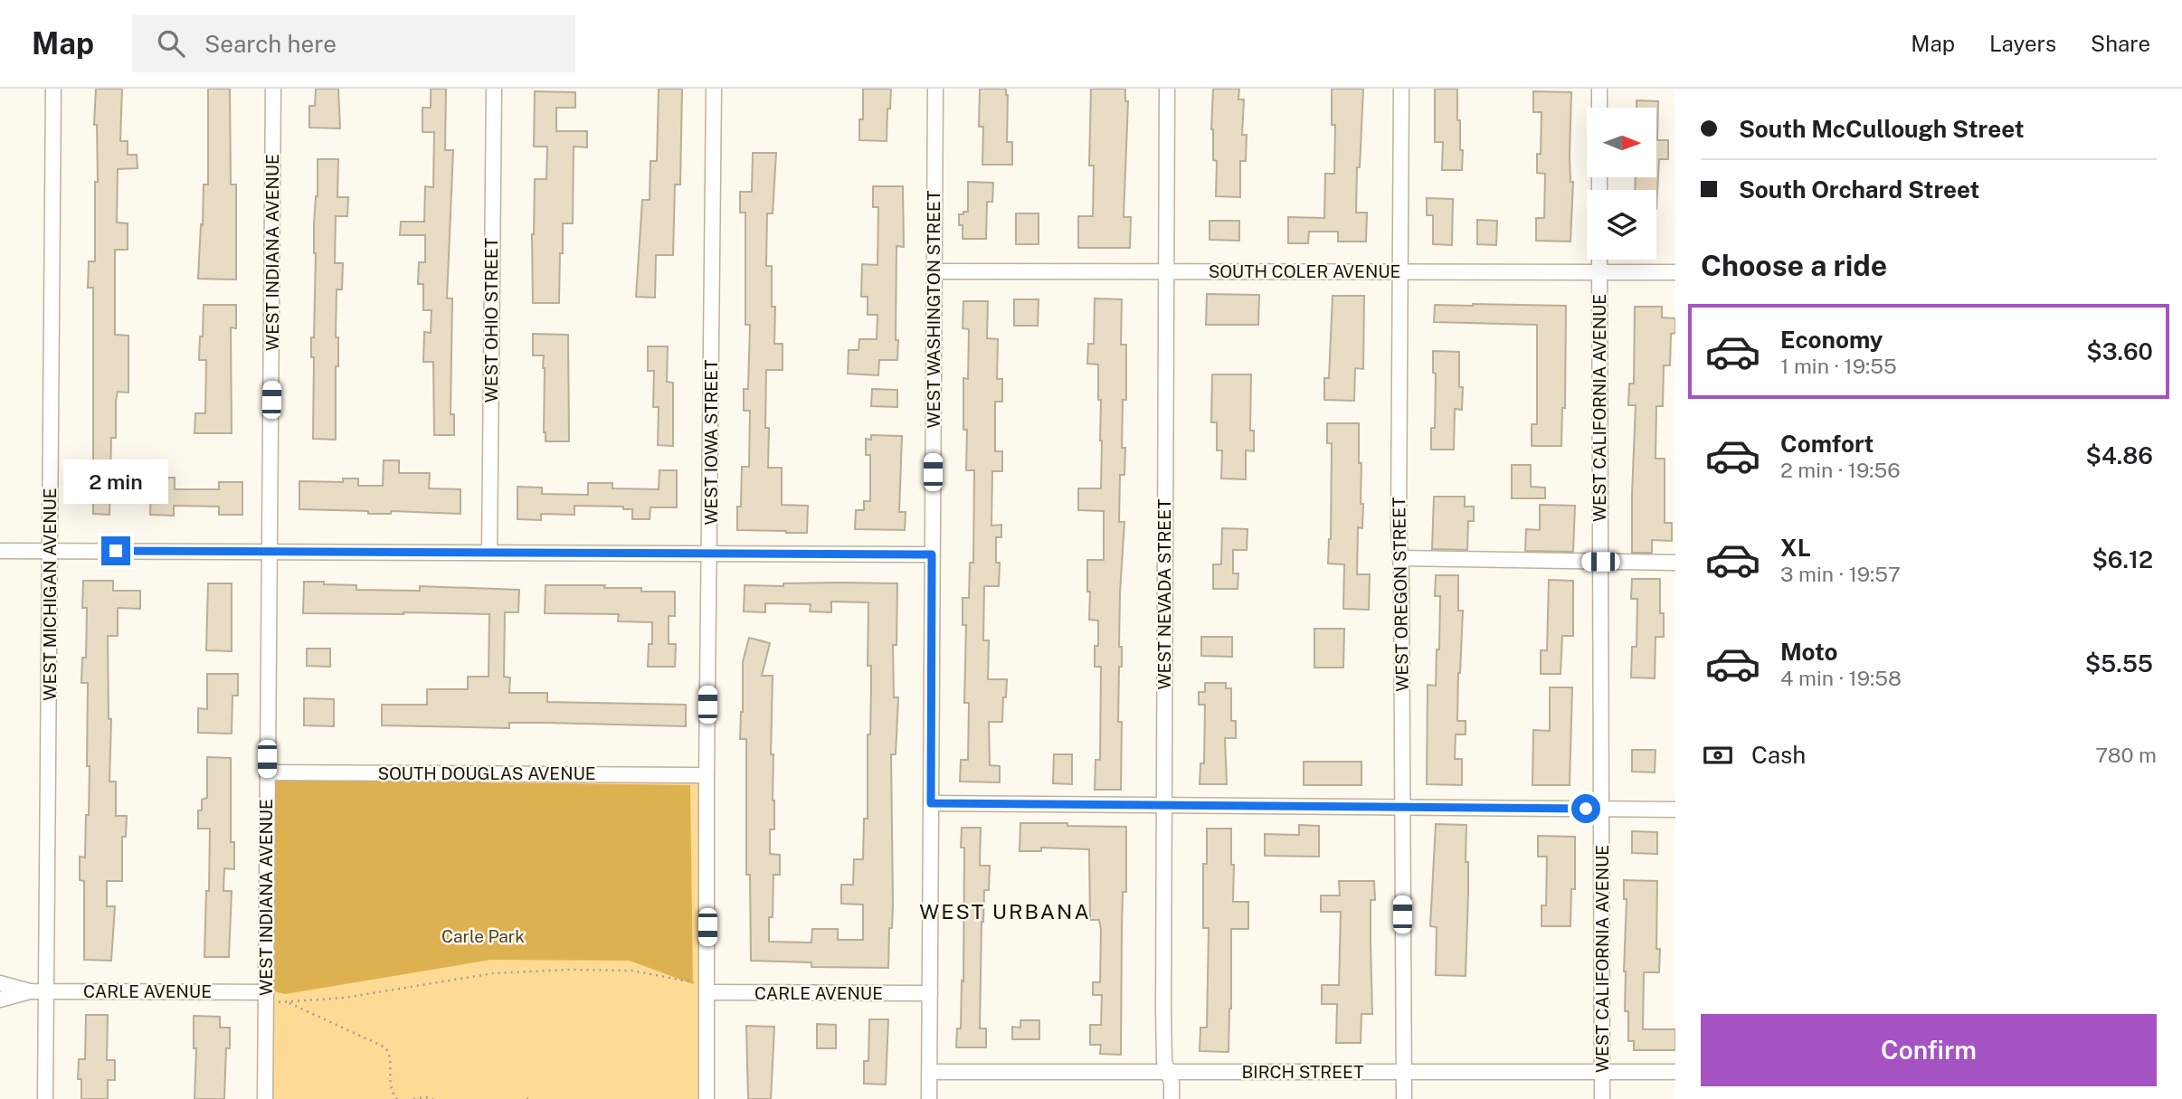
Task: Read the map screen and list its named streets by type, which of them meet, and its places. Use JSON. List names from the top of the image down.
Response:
{
  "streets": {
    "street": [
      "WEST INDIANA AVENUE",
      "SOUTH COLER AVENUE",
      "WEST WASHINGTON STREET",
      "WEST OHIO STREET",
      "WEST CALIFORNIA AVENUE",
      "WEST IOWA STREET",
      "WEST MICHIGAN AVENUE",
      "WEST NEVADA STREET",
      "WEST OREGON STREET",
      "SOUTH DOUGLAS AVENUE",
      "CARLE AVENUE",
      "BIRCH STREET"
    ]
  },
  "crossings": [
    ["WEST INDIANA AVENUE", "SOUTH DOUGLAS AVENUE"],
    ["WEST INDIANA AVENUE", "CARLE AVENUE"],
    ["SOUTH COLER AVENUE", "WEST WASHINGTON STREET"],
    ["SOUTH COLER AVENUE", "WEST CALIFORNIA AVENUE"],
    ["SOUTH COLER AVENUE", "WEST NEVADA STREET"],
    ["SOUTH COLER AVENUE", "WEST OREGON STREET"],
    ["WEST WASHINGTON STREET", "CARLE AVENUE"],
    ["WEST WASHINGTON STREET", "BIRCH STREET"],
    ["WEST CALIFORNIA AVENUE", "BIRCH STREET"],
    ["WEST IOWA STREET", "SOUTH DOUGLAS AVENUE"],
    ["WEST IOWA STREET", "CARLE AVENUE"],
    ["WEST MICHIGAN AVENUE", "CARLE AVENUE"],
    ["WEST NEVADA STREET", "BIRCH STREET"],
    ["WEST OREGON STREET", "BIRCH STREET"]
  ],
  "districts": ["WEST URBANA"],
  "parks": ["Carle Park"],
  "north": "right",
  "page": {
    "header": "Map",
    "search": "Search here",
    "nav": ["Map", "Layers", "Share"],
    "banner": ["South McCullough Street", "South Orchard Street"],
    "heading": "Choose a ride",
    "list": [
      {
        "name": "Economy",
        "note": "1 min · 19:55",
        "value": "$3.60"
      },
      {
        "name": "Comfort",
        "note": "2 min · 19:56",
        "value": "$4.86"
      },
      {
        "name": "XL",
        "note": "3 min · 19:57",
        "value": "$6.12"
      },
      {
        "name": "Moto",
        "note": "4 min · 19:58",
        "value": "$5.55"
      }
    ],
    "bubble": "2 min",
    "pay": ["Cash", "780 m"],
    "buttons": "Confirm"
  }
}
